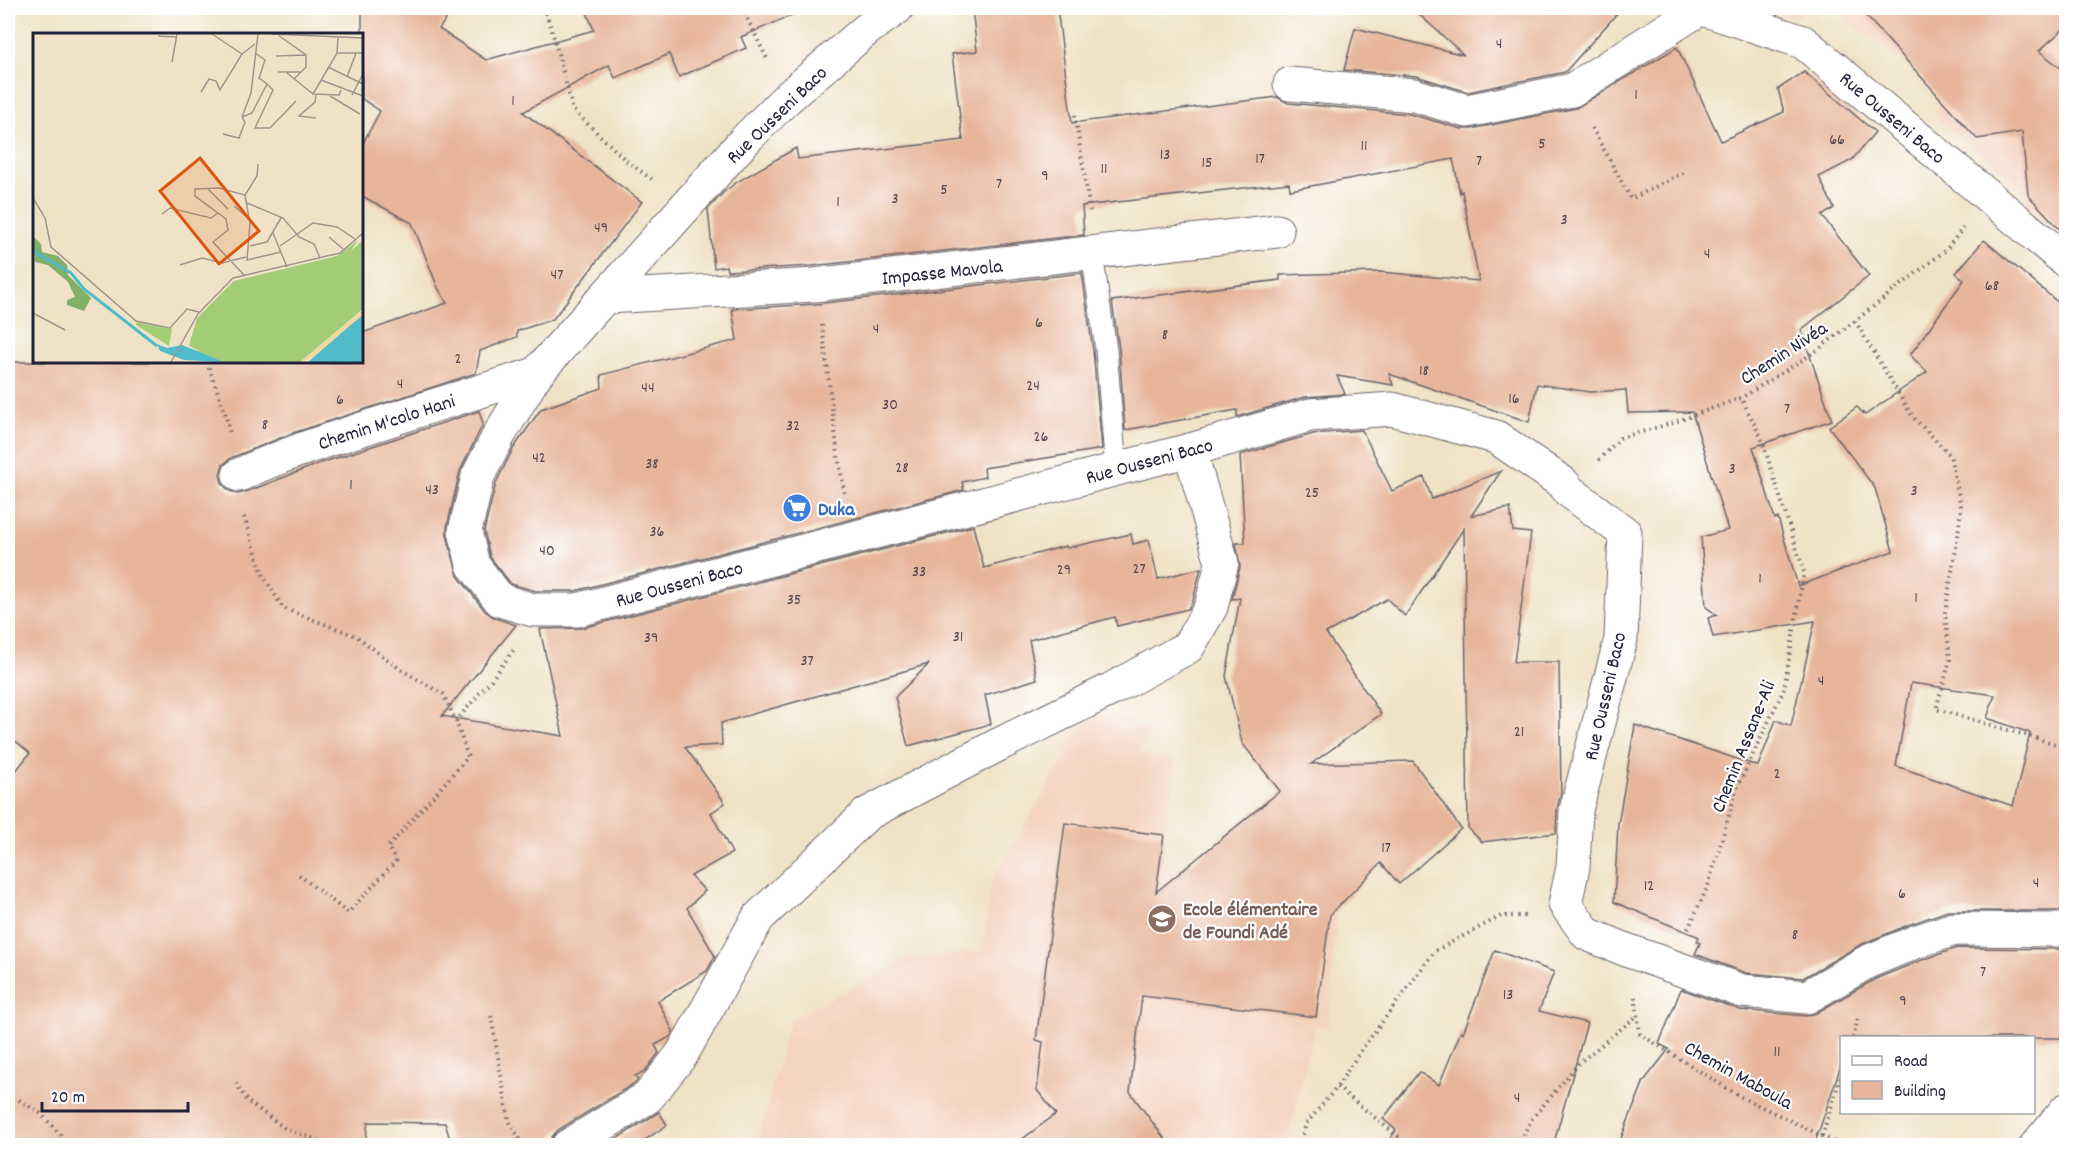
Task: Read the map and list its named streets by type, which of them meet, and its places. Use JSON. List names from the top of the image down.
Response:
{
  "streets": {
    "street": ["Rue Ousseni Baco", "Impasse Mavola", "Chemin M'colo Hani"],
    "path": ["Chemin Nivéa", "Chemin Assane-Ali", "Chemin Maboula"]
  },
  "crossings": [
    ["Rue Ousseni Baco", "Impasse Mavola"],
    ["Rue Ousseni Baco", "Chemin Nivéa"],
    ["Rue Ousseni Baco", "Chemin M'colo Hani"],
    ["Chemin Nivéa", "Chemin Assane-Ali"]
  ],
  "places": {
    "supermarket": ["Duka"],
    "school or university": ["Ecole élémentaire de Foundi Adé"]
  },
  "house_numbers": [
    "4",
    "1",
    "1",
    "66",
    "5",
    "11",
    "13",
    "17",
    "7",
    "15",
    "11",
    "9",
    "7",
    "5",
    "3",
    "1",
    "3",
    "49",
    "4",
    "47",
    "68",
    "6",
    "4",
    "8",
    "2",
    "18",
    "4",
    "24",
    "44",
    "16",
    "6",
    "30",
    "7",
    "8",
    "32",
    "26",
    "42",
    "38",
    "28",
    "3",
    "1",
    "43",
    "3",
    "25",
    "36",
    "40",
    "27",
    "29",
    "33",
    "1",
    "1",
    "35",
    "31",
    "39",
    "37",
    "4",
    "21",
    "2",
    "17",
    "4",
    "12",
    "6",
    "8",
    "7",
    "13",
    "9",
    "11",
    "4"
  ],
  "legend": ["Road", "Building"],
  "scale_bar": "20 m"
}
